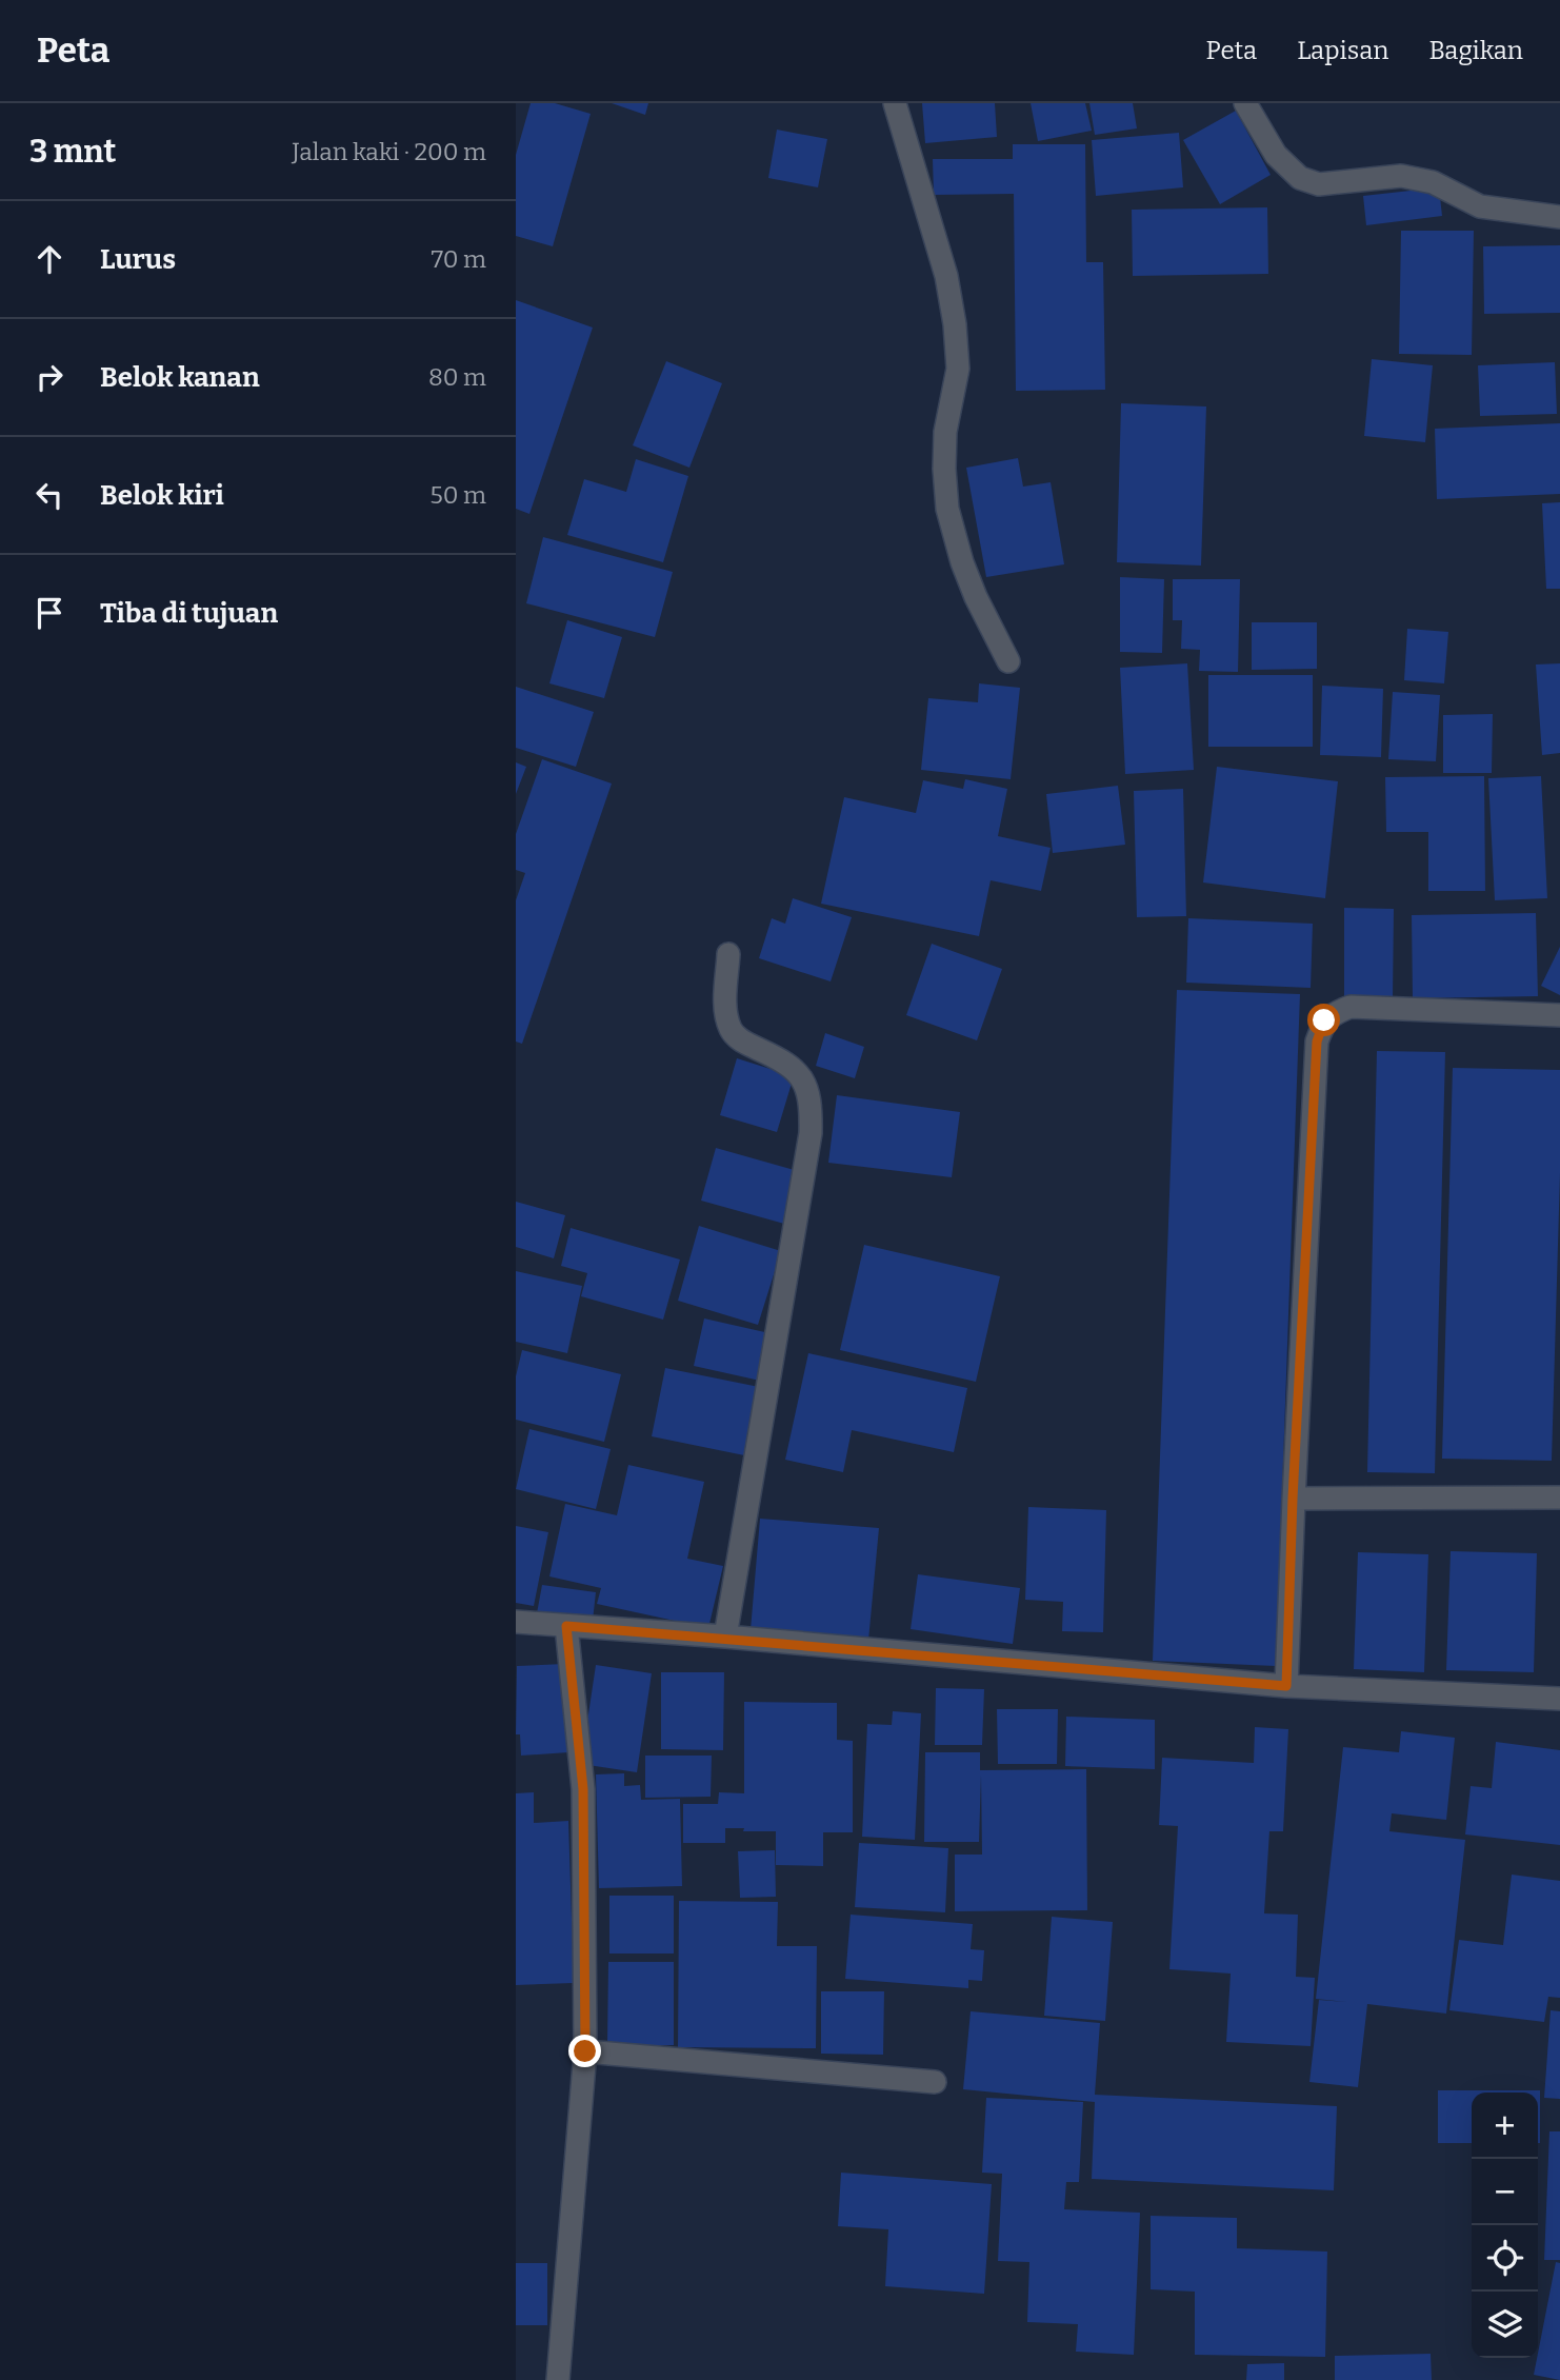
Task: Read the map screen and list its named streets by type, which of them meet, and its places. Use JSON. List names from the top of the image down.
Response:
{
  "page": {
    "header": "Peta",
    "nav": ["Peta", "Lapisan", "Bagikan"],
    "heading": ["3 mnt", "Jalan kaki · 200 m"],
    "list": [
      ["Lurus", "70 m"],
      ["Belok kanan", "80 m"],
      ["Belok kiri", "50 m"],
      "Tiba di tujuan"
    ],
    "map_buttons": ["+", "−"]
  }
}
